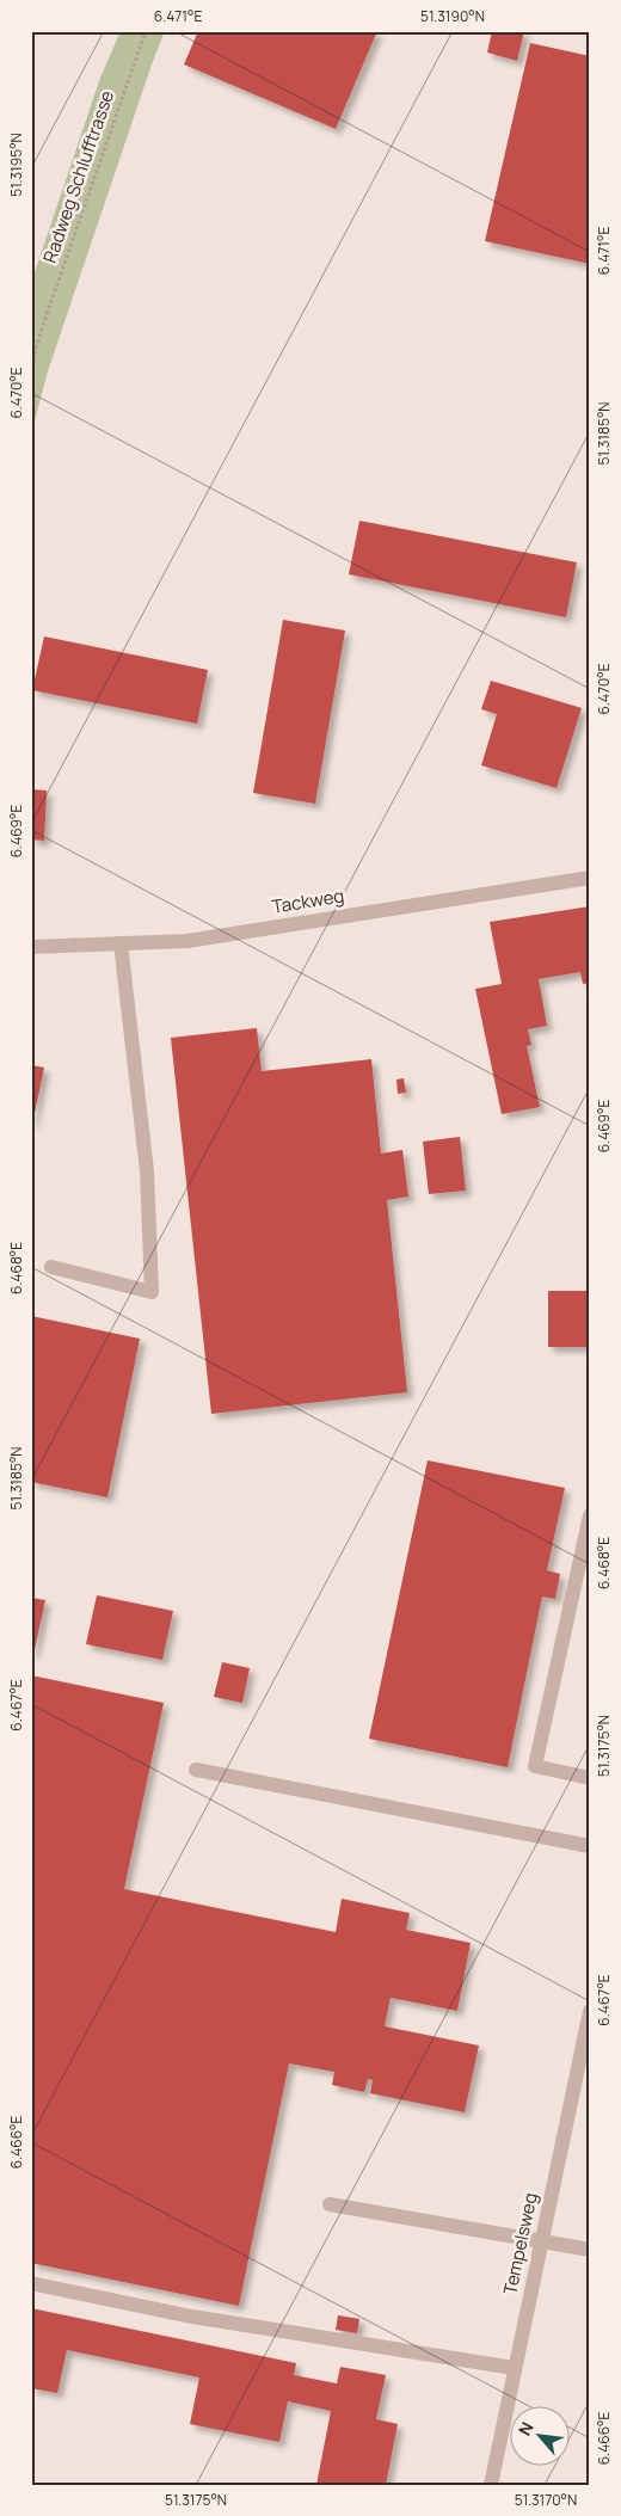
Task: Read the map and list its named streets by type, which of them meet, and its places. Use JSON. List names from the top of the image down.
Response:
{
  "streets": {
    "street": ["Tackweg", "Tempelsweg"],
    "path": ["Radweg Schlufftrasse"]
  },
  "north": "top left",
  "coordinates": [
    "6.471°E",
    "51.3190°N",
    "51.3195°N",
    "6.470°E",
    "51.3185°N",
    "6.469°E",
    "6.468°E",
    "6.467°E",
    "51.3175°N",
    "6.466°E",
    "51.3170°N"
  ]
}
